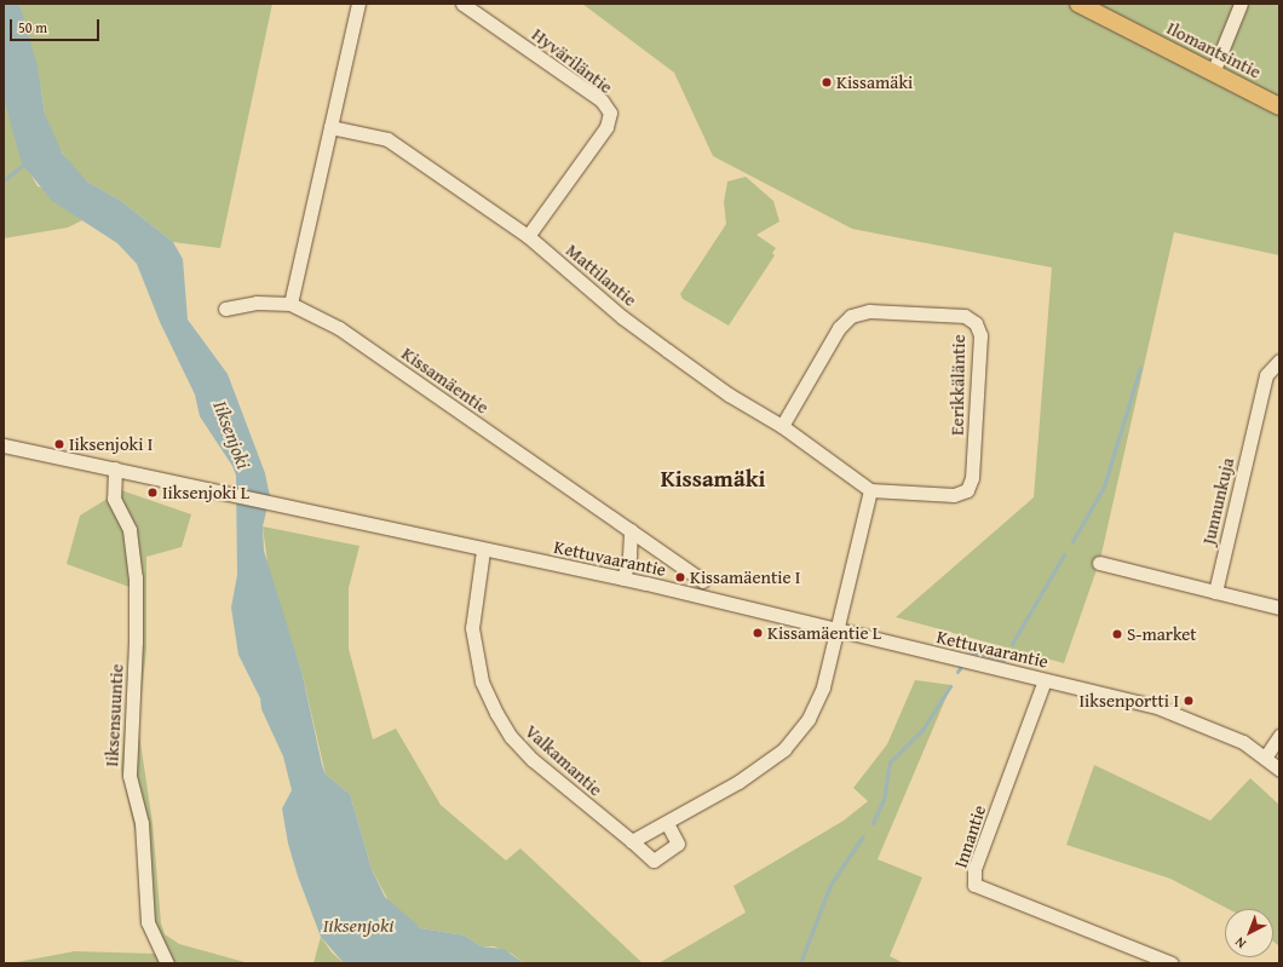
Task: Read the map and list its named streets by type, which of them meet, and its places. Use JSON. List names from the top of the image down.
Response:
{
  "streets": {
    "main road": ["Ilomantsintie"],
    "street": [
      "Hyväriläntie",
      "Mattilantie",
      "Kissamäentie",
      "Eerikkäläntie",
      "Junnunkuja",
      "Kettuvaarantie",
      "Iiksensuuntie",
      "Valkamantie",
      "Innantie"
    ]
  },
  "crossings": [
    ["Hyväriläntie", "Mattilantie"],
    ["Mattilantie", "Eerikkäläntie"],
    ["Kettuvaarantie", "Iiksensuuntie"],
    ["Kettuvaarantie", "Valkamantie"],
    ["Kettuvaarantie", "Innantie"]
  ],
  "districts": ["Kissamäki"],
  "water": ["Iiksenjoki"],
  "places": [
    "Kissamäki",
    "Iiksenjoki I",
    "Iiksenjoki L",
    "Kissamäentie I",
    "Kissamäentie L",
    "S-market",
    "Iiksenportti I"
  ],
  "scale_bar": "50 m",
  "north": "bottom left"
}
